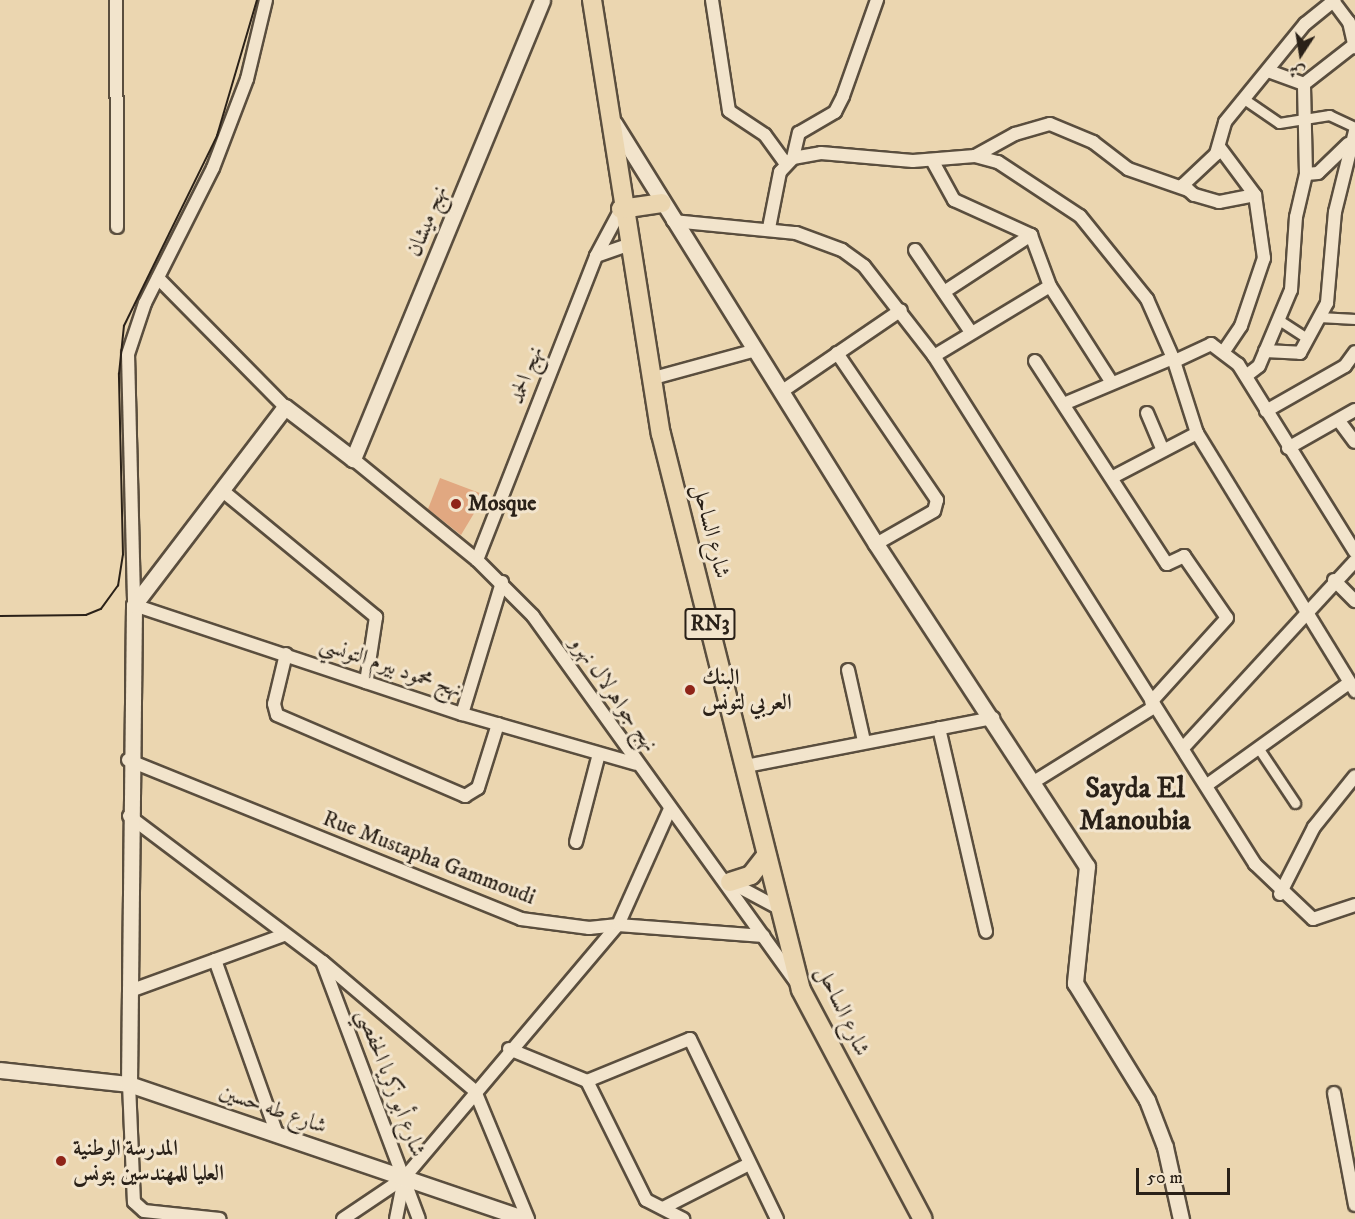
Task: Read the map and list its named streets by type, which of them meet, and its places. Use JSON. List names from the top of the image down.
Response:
{
  "streets": {
    "main road": ["شارع الساحل", "RN3"],
    "street": [
      "نهج ميشان",
      "نهج الحمد",
      "نهج محمود بيرم التونسي",
      "نهج جواهرلال نهرو",
      "Rue Mustapha Gammoudi",
      "شارع أبو زكريا الحفصي",
      "شارع طه حسين"
    ]
  },
  "crossings": [
    ["نهج ميشان", "نهج جواهرلال نهرو"],
    ["نهج الحمد", "شارع الساحل"],
    ["نهج الحمد", "نهج جواهرلال نهرو"],
    ["شارع الساحل", "نهج جواهرلال نهرو"],
    ["نهج محمود بيرم التونسي", "نهج جواهرلال نهرو"],
    ["نهج جواهرلال نهرو", "Rue Mustapha Gammoudi"],
    ["شارع أبو زكريا الحفصي", "شارع طه حسين"]
  ],
  "districts": ["Sayda El Manoubia"],
  "places": ["Mosque", "البنك العربي لتونس", "المدرسة الوطنية العليا للمهندسين بتونس"],
  "scale_bar": "50 m",
  "north": "bottom"
}
